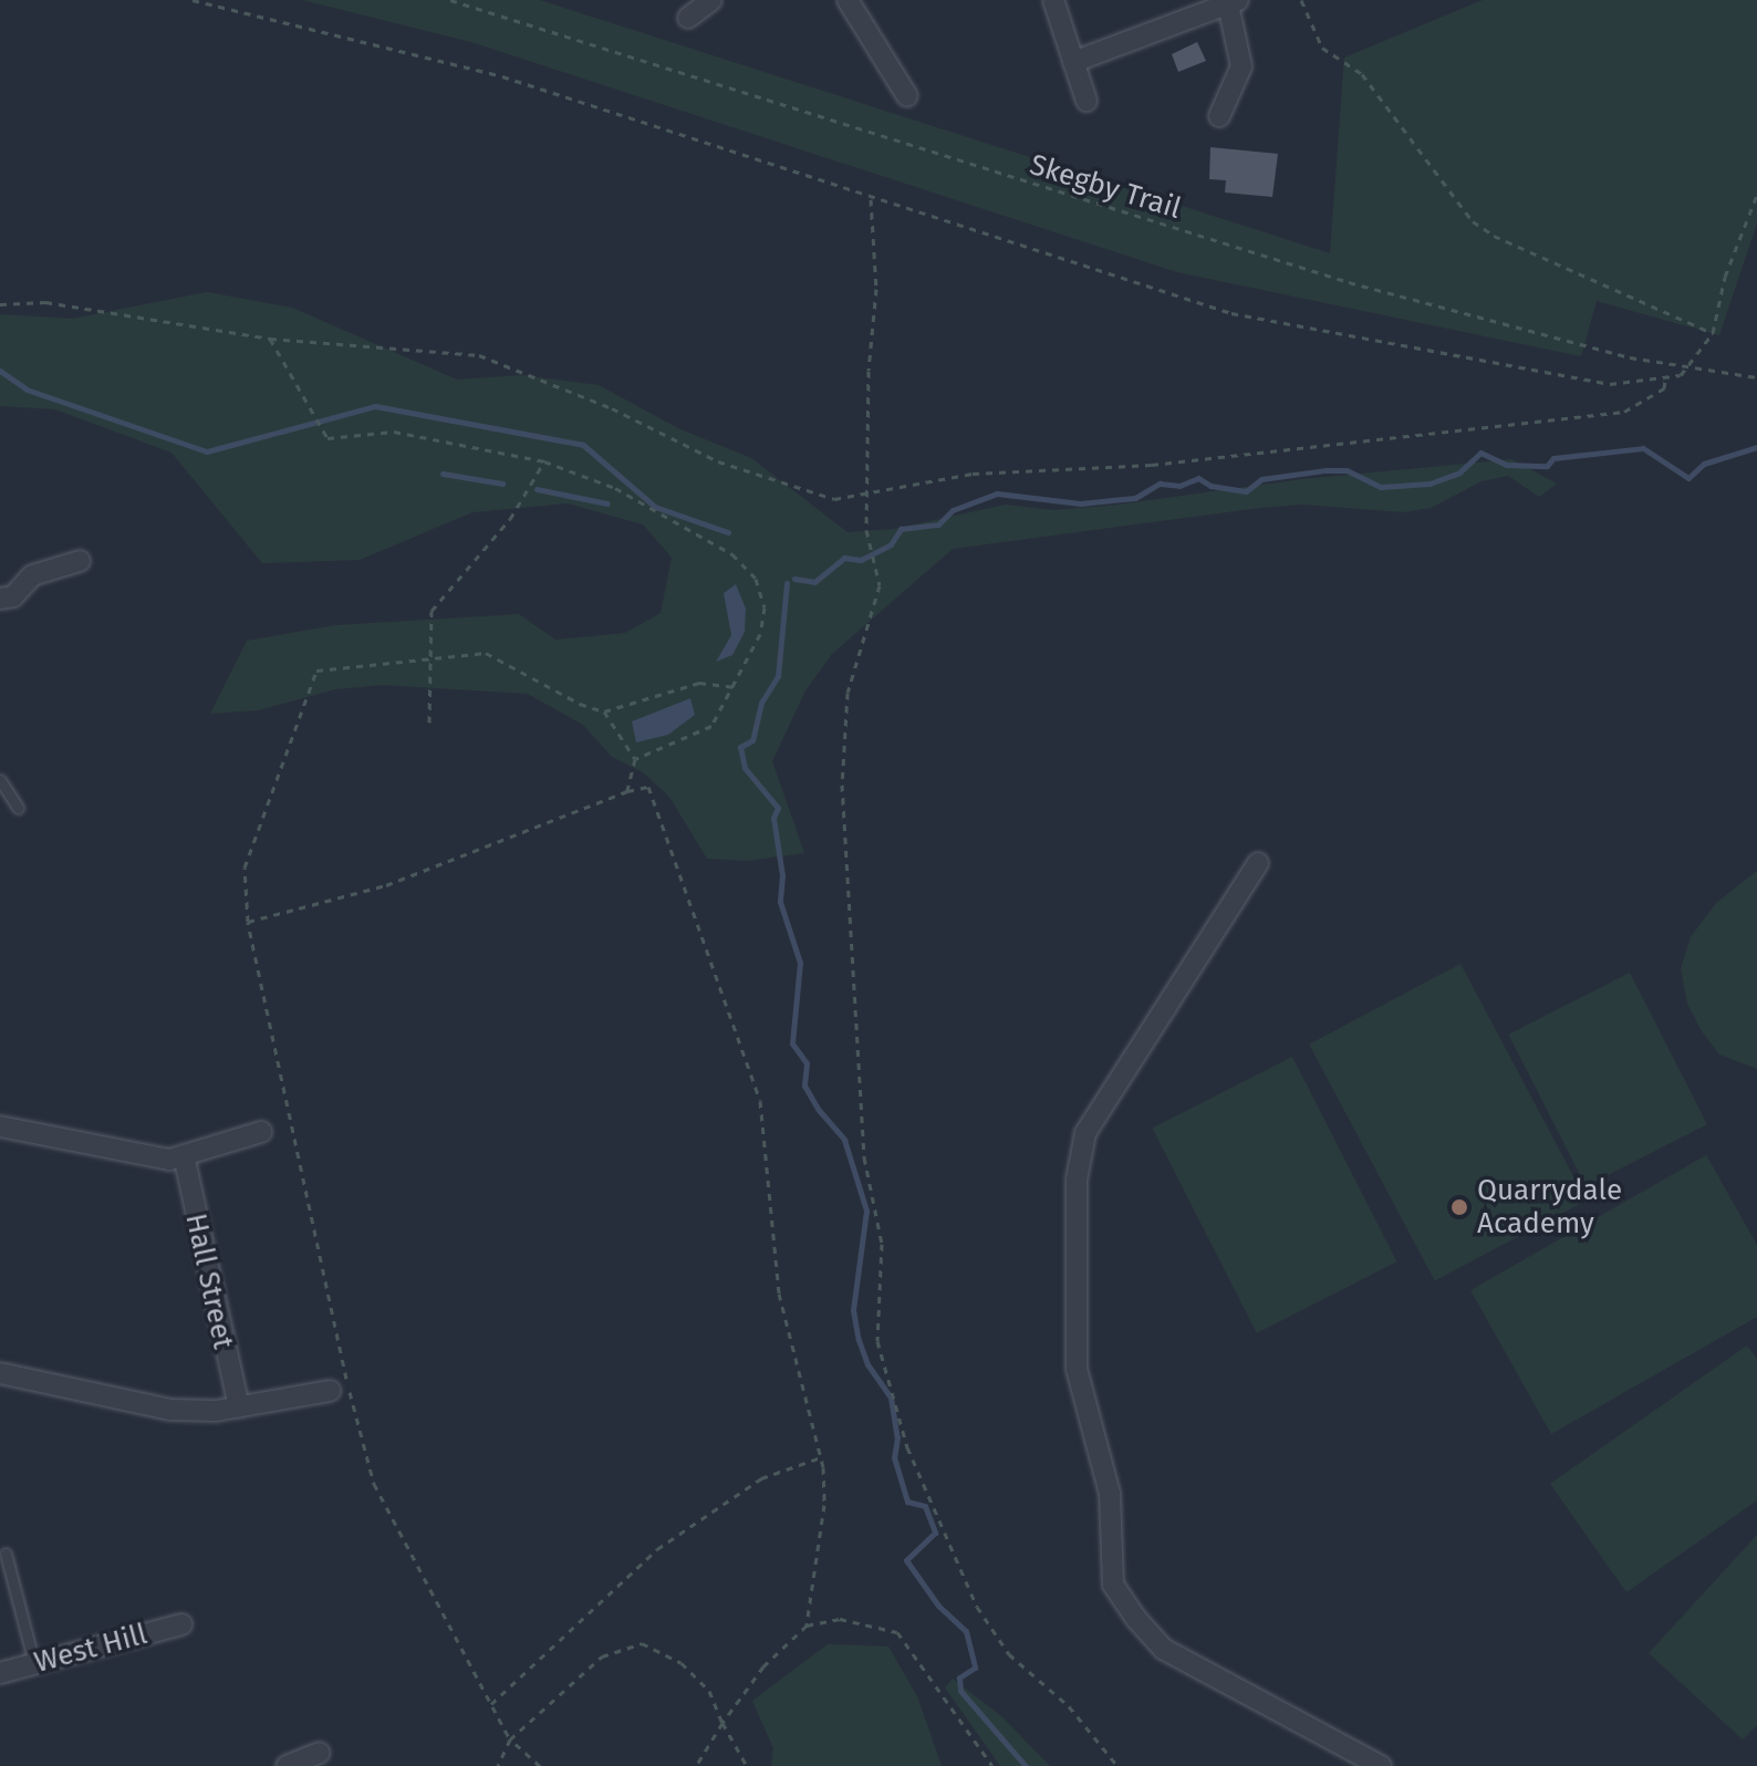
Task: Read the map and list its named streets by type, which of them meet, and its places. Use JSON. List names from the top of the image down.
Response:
{
  "streets": {
    "street": ["Hall Street", "West Hill"],
    "path": ["Skegby Trail"]
  },
  "places": ["Quarrydale Academy"]
}
